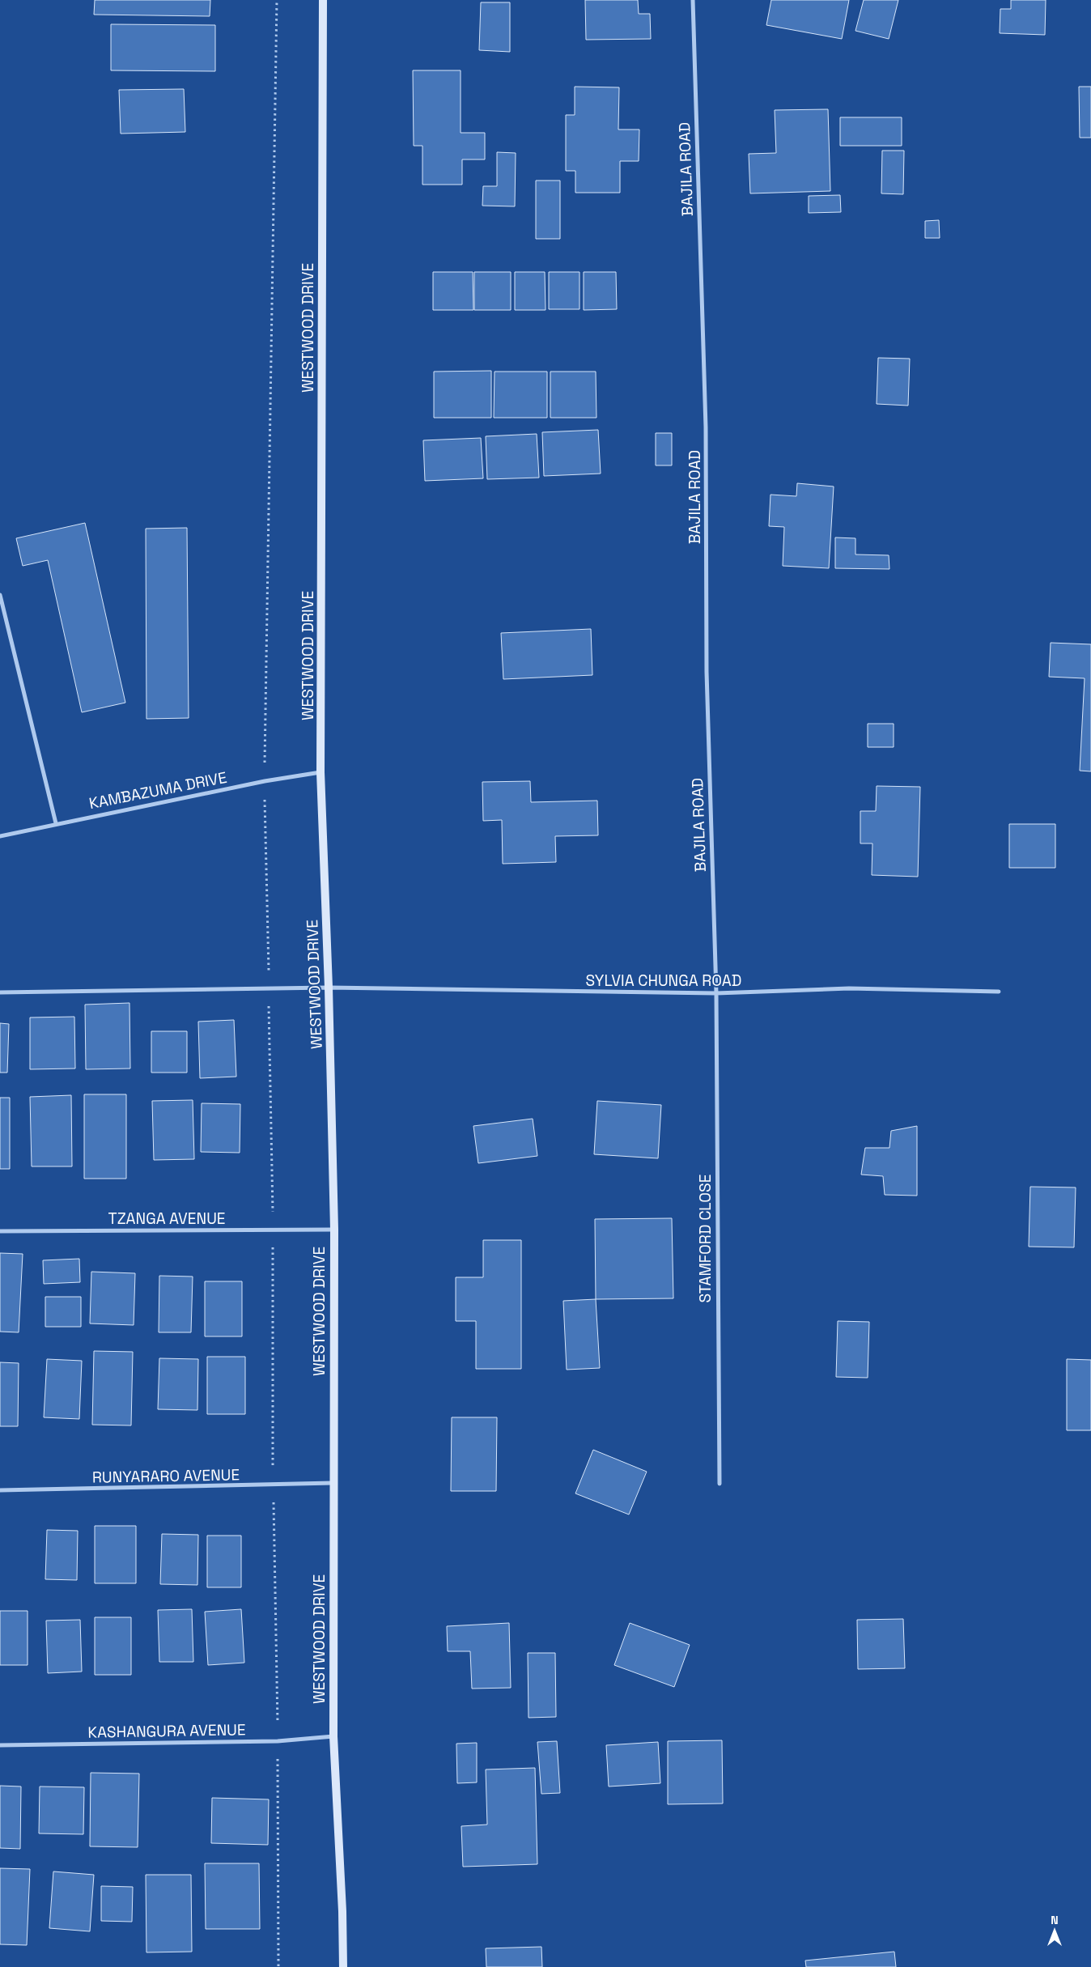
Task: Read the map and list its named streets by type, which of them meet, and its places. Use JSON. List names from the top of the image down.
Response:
{
  "streets": {
    "street": [
      "BAJILA ROAD",
      "WESTWOOD DRIVE",
      "KAMBAZUMA DRIVE",
      "SYLVIA CHUNGA ROAD",
      "TZANGA AVENUE",
      "STAMFORD CLOSE",
      "RUNYARARO AVENUE",
      "KASHANGURA AVENUE"
    ]
  },
  "crossings": [
    ["BAJILA ROAD", "SYLVIA CHUNGA ROAD"],
    ["BAJILA ROAD", "STAMFORD CLOSE"],
    ["WESTWOOD DRIVE", "KAMBAZUMA DRIVE"],
    ["WESTWOOD DRIVE", "SYLVIA CHUNGA ROAD"],
    ["WESTWOOD DRIVE", "TZANGA AVENUE"],
    ["WESTWOOD DRIVE", "RUNYARARO AVENUE"],
    ["WESTWOOD DRIVE", "KASHANGURA AVENUE"],
    ["SYLVIA CHUNGA ROAD", "STAMFORD CLOSE"]
  ],
  "north": "top"
}
